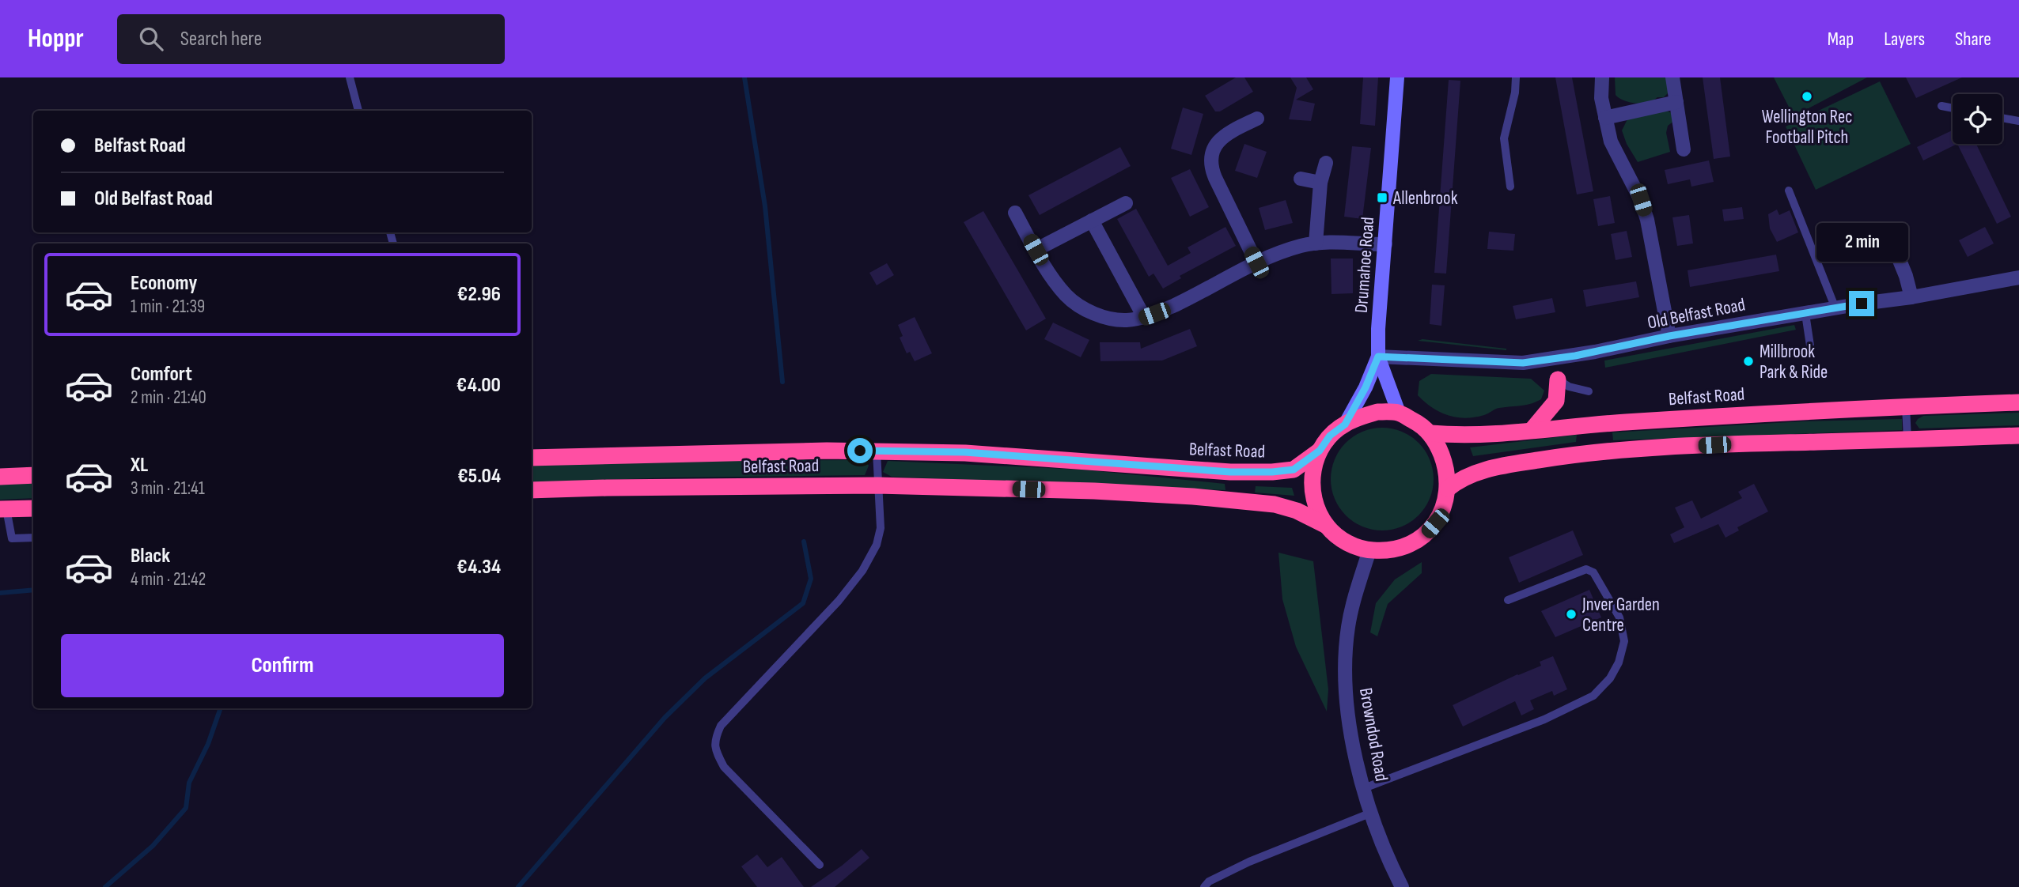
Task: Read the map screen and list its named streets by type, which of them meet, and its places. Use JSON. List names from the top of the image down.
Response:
{
  "streets": {
    "highway": ["Belfast Road"],
    "main road": ["Drumahoe Road"],
    "street": ["Old Belfast Road", "Browndod Road"]
  },
  "crossings": [
    ["Drumahoe Road", "Old Belfast Road"],
    ["Drumahoe Road", "Belfast Road"],
    ["Drumahoe Road", "Browndod Road"],
    ["Belfast Road", "Browndod Road"]
  ],
  "places": {
    "other": ["Wellington Rec Football Pitch", "Millbrook Park & Ride", "Jnver Garden Centre"],
    "transit": ["Allenbrook"]
  },
  "page": {
    "header": "Hoppr",
    "search": "Search here",
    "nav": ["Map", "Layers", "Share"],
    "banner": ["Belfast Road", "Old Belfast Road"],
    "bubble": "2 min",
    "list": [
      {
        "name": "Economy",
        "note": "1 min · 21:39",
        "value": "€2.96"
      },
      {
        "name": "Comfort",
        "note": "2 min · 21:40",
        "value": "€4.00"
      },
      {
        "name": "XL",
        "note": "3 min · 21:41",
        "value": "€5.04"
      },
      {
        "name": "Black",
        "note": "4 min · 21:42",
        "value": "€4.34"
      }
    ],
    "buttons": "Confirm"
  }
}
